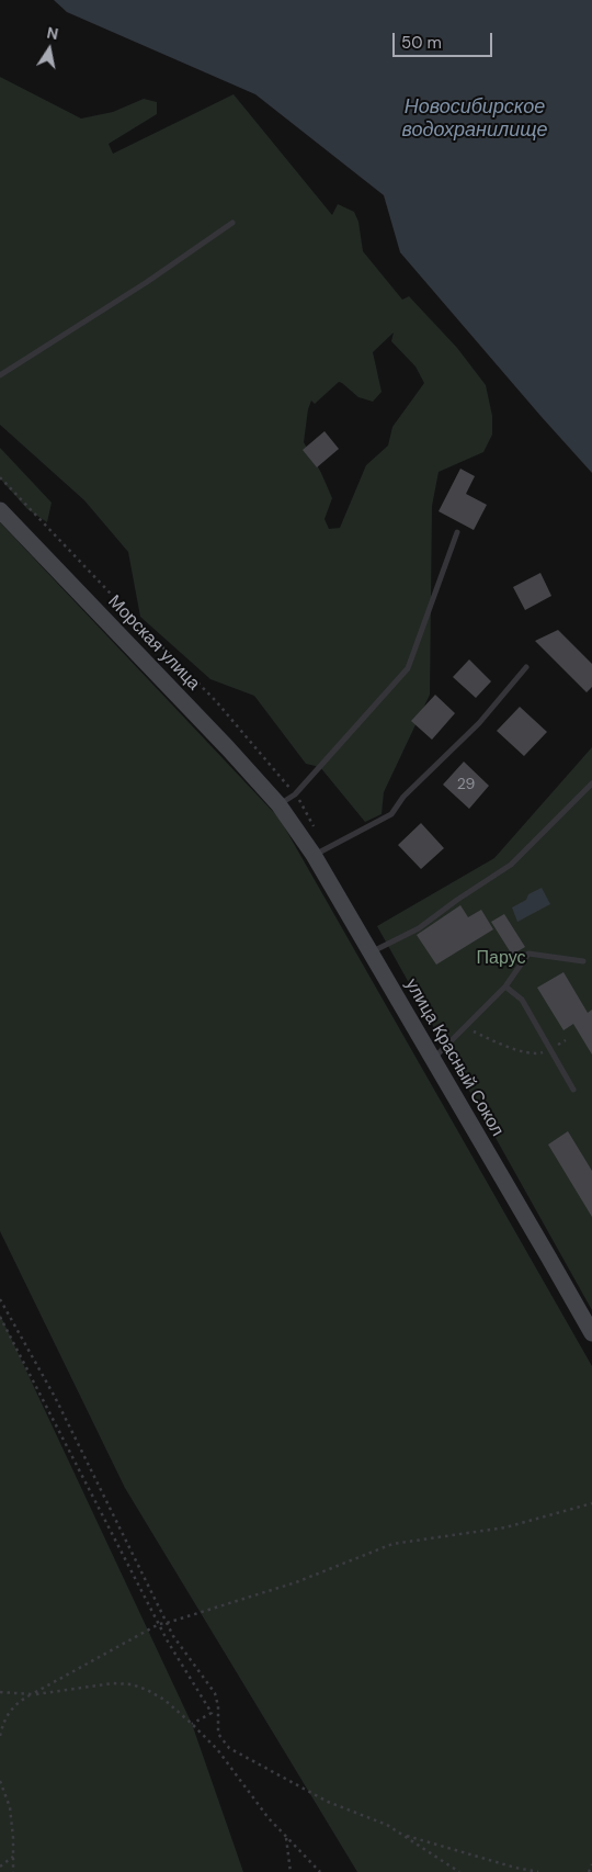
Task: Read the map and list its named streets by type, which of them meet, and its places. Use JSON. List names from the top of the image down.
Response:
{
  "streets": {
    "street": ["Морская улица", "улица Красный Сокол"]
  },
  "crossings": [
    ["Морская улица", "улица Красный Сокол"]
  ],
  "water": ["Новосибирское водохранилище"],
  "parks": ["Парус"],
  "house_numbers": ["29"],
  "scale_bar": "50 m",
  "north": "top"
}
